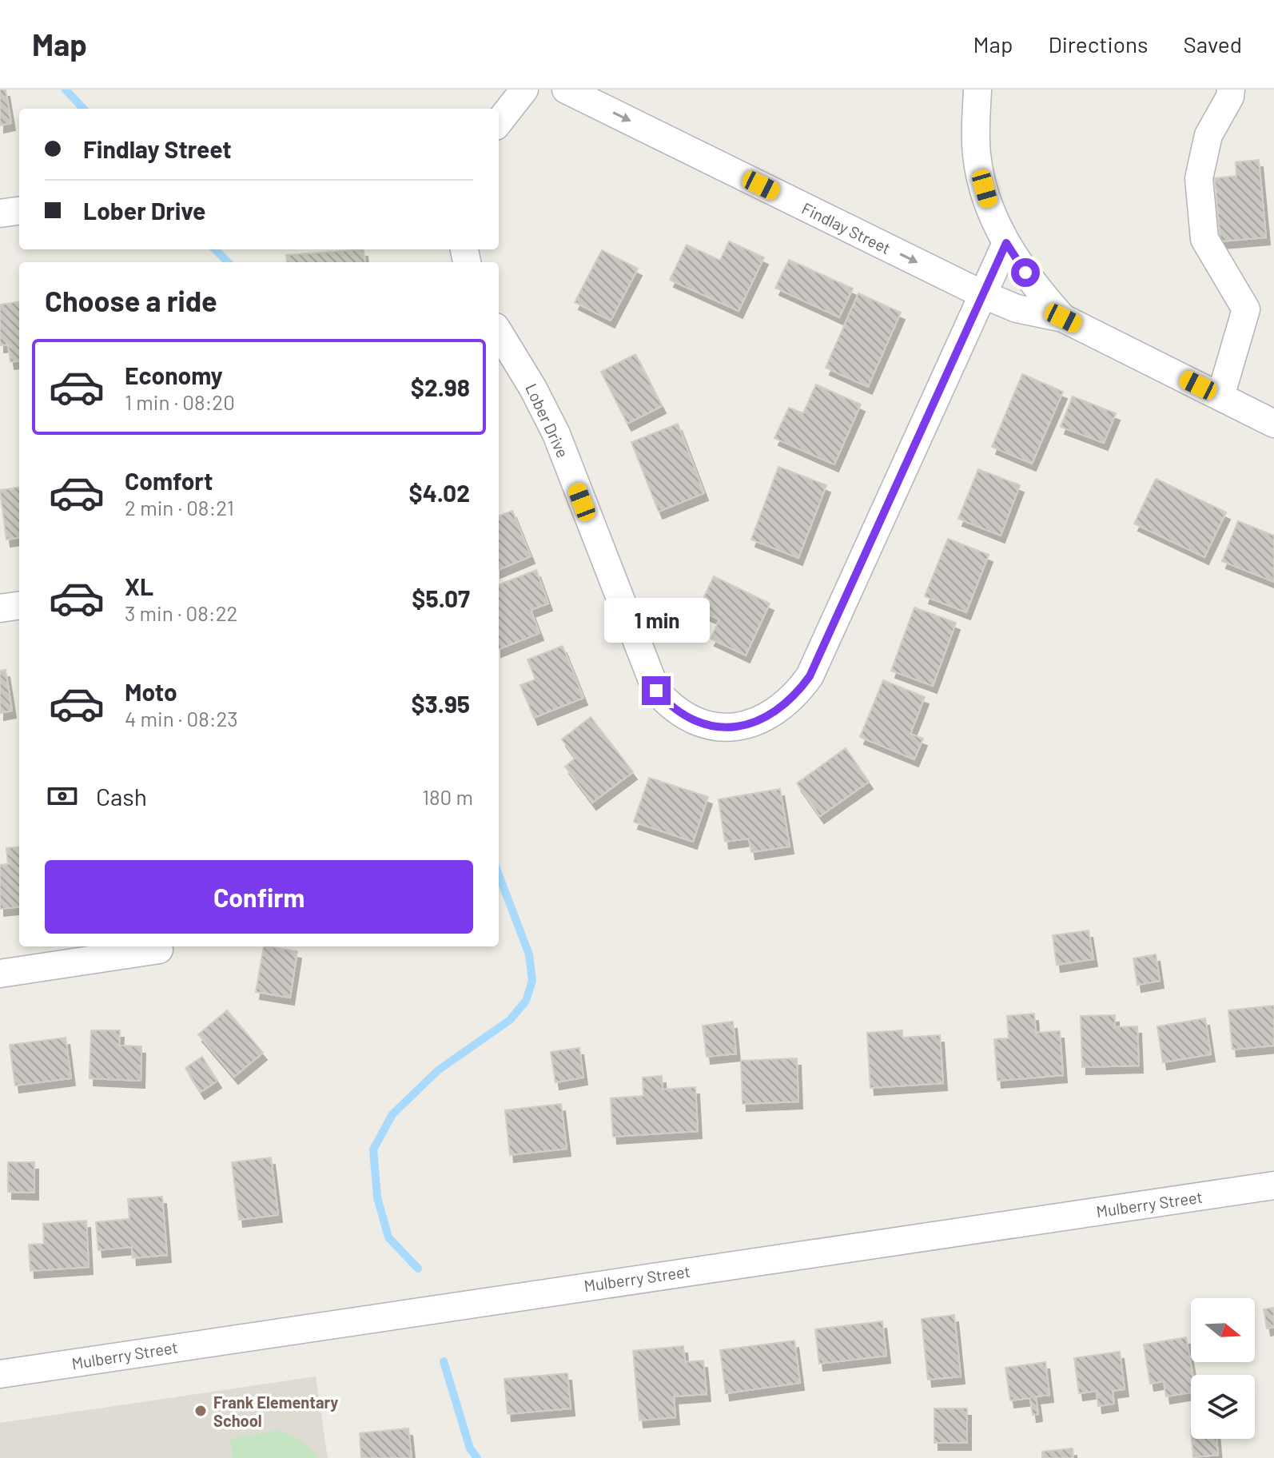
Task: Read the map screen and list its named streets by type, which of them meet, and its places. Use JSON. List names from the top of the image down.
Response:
{
  "streets": {
    "street": ["Findlay Street", "Lober Drive", "Mulberry Street"]
  },
  "crossings": [
    ["Findlay Street", "Lober Drive"]
  ],
  "one_way": ["Findlay Street"],
  "places": ["Frank Elementary School"],
  "north": "right",
  "page": {
    "header": "Map",
    "nav": ["Map", "Directions", "Saved"],
    "banner": ["Findlay Street", "Lober Drive"],
    "heading": "Choose a ride",
    "list": [
      {
        "name": "Economy",
        "note": "1 min · 08:20",
        "value": "$2.98"
      },
      {
        "name": "Comfort",
        "note": "2 min · 08:21",
        "value": "$4.02"
      },
      {
        "name": "XL",
        "note": "3 min · 08:22",
        "value": "$5.07"
      },
      {
        "name": "Moto",
        "note": "4 min · 08:23",
        "value": "$3.95"
      }
    ],
    "bubble": "1 min",
    "pay": ["Cash", "180 m"],
    "buttons": "Confirm"
  }
}
